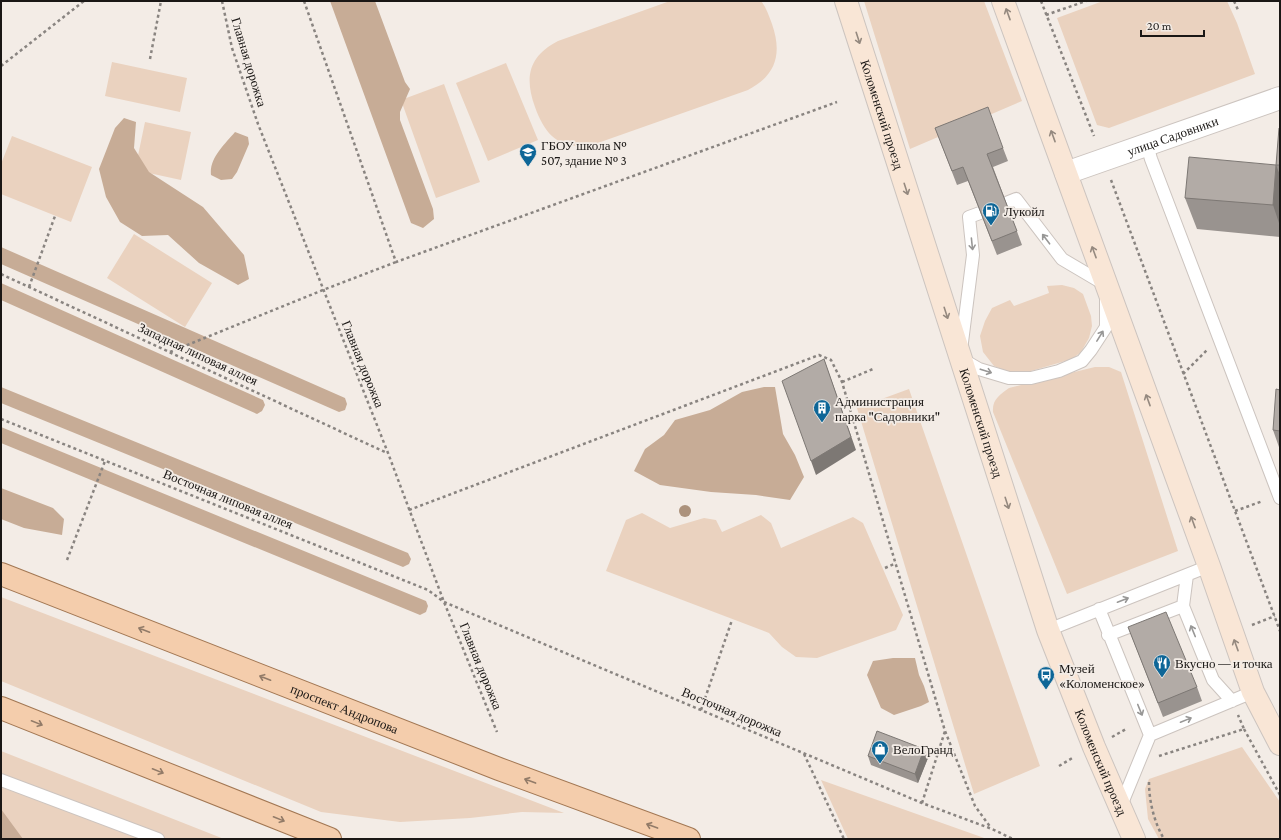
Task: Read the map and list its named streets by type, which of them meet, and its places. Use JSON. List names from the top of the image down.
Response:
{
  "streets": {
    "main road": ["Коломенский проезд", "проспект Андропова"],
    "street": ["улица Садовники"],
    "path": [
      "Главная дорожка",
      "Западная липовая аллея",
      "Восточная липовая аллея",
      "Восточная дорожка"
    ]
  },
  "crossings": [
    ["Главная дорожка", "Западная липовая аллея"],
    ["Главная дорожка", "Восточная липовая аллея"],
    ["Главная дорожка", "Восточная дорожка"],
    ["Восточная липовая аллея", "Восточная дорожка"]
  ],
  "places": {
    "school or university": ["ГБОУ школа № 507, здание № 3"],
    "fuel station": ["Лукойл"],
    "building": ["Администрация парка \"Садовники\""],
    "restaurant": ["Вкусно — и точка"],
    "bus stop": ["Музей «Коломенское»"],
    "shop": ["ВелоГранд"]
  },
  "scale_bar": "20 m"
}
